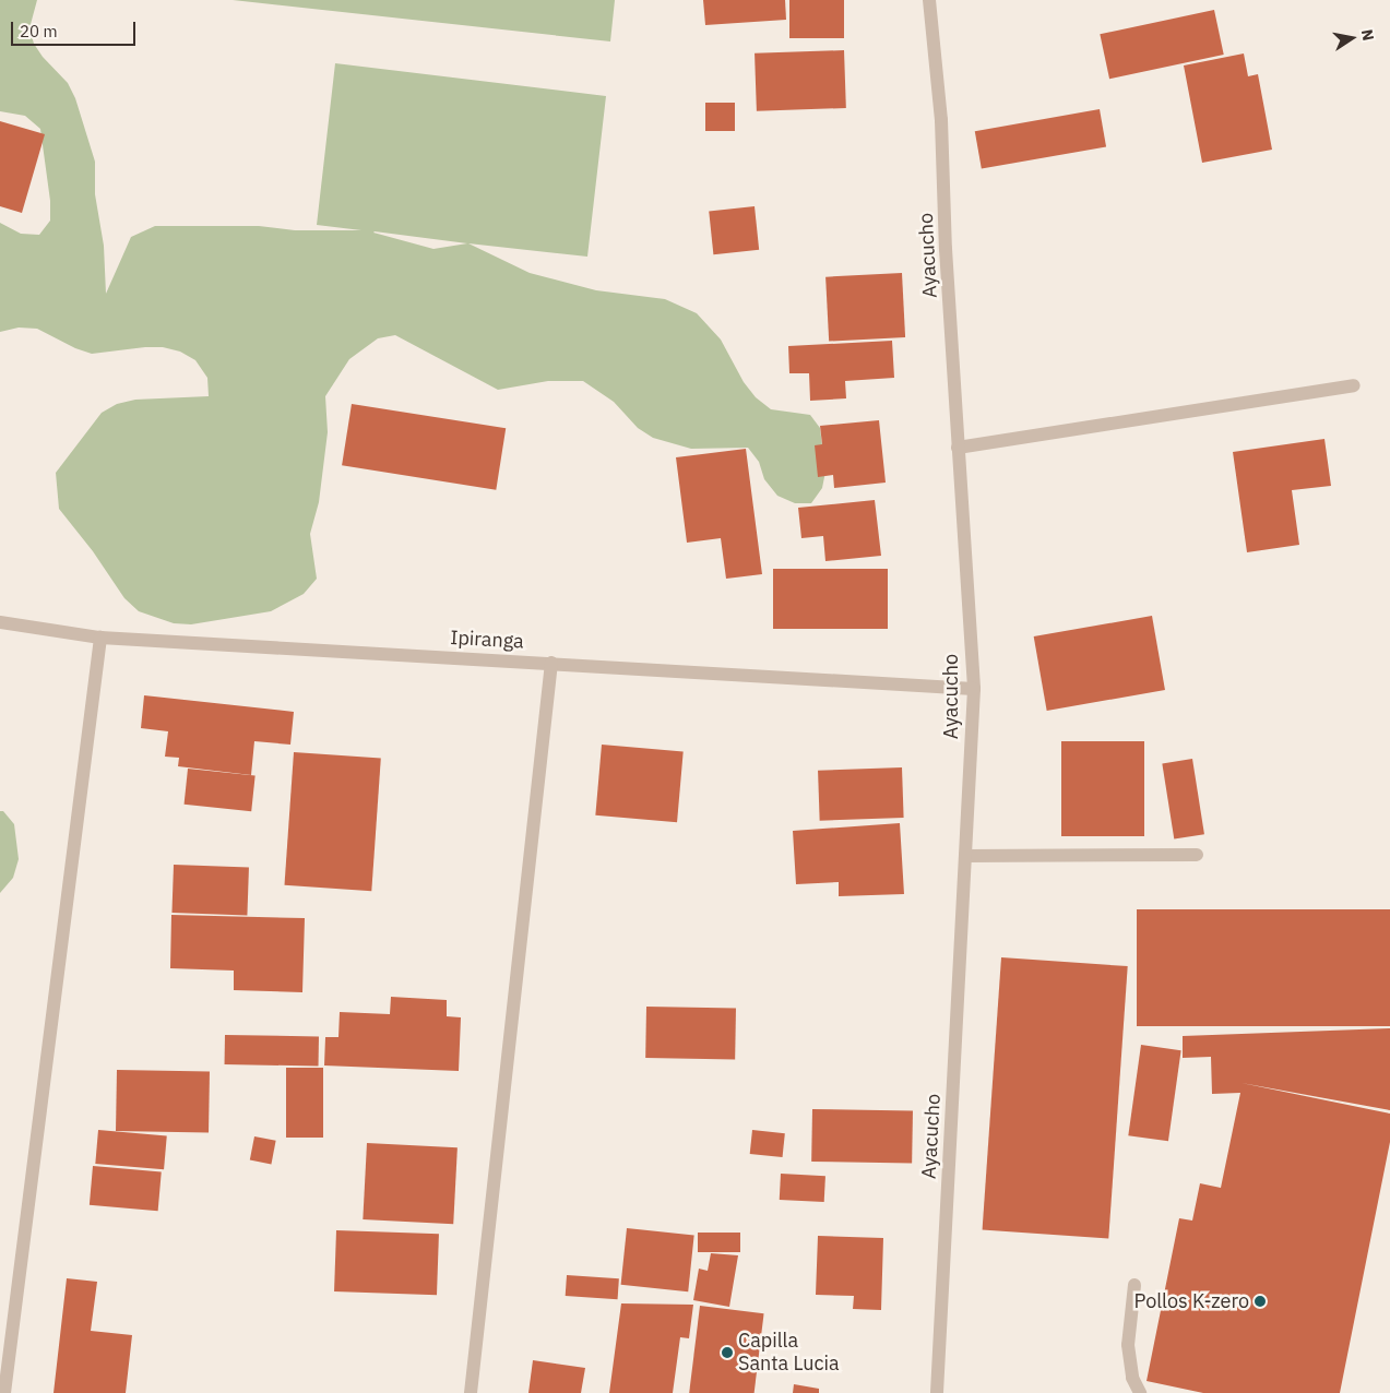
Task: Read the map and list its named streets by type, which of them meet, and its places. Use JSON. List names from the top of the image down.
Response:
{
  "streets": {
    "street": ["Ayacucho", "Ipiranga"]
  },
  "crossings": [
    ["Ayacucho", "Ipiranga"]
  ],
  "places": ["Pollos K-zero", "Capilla Santa Lucia"],
  "scale_bar": "20 m",
  "north": "right"
}
